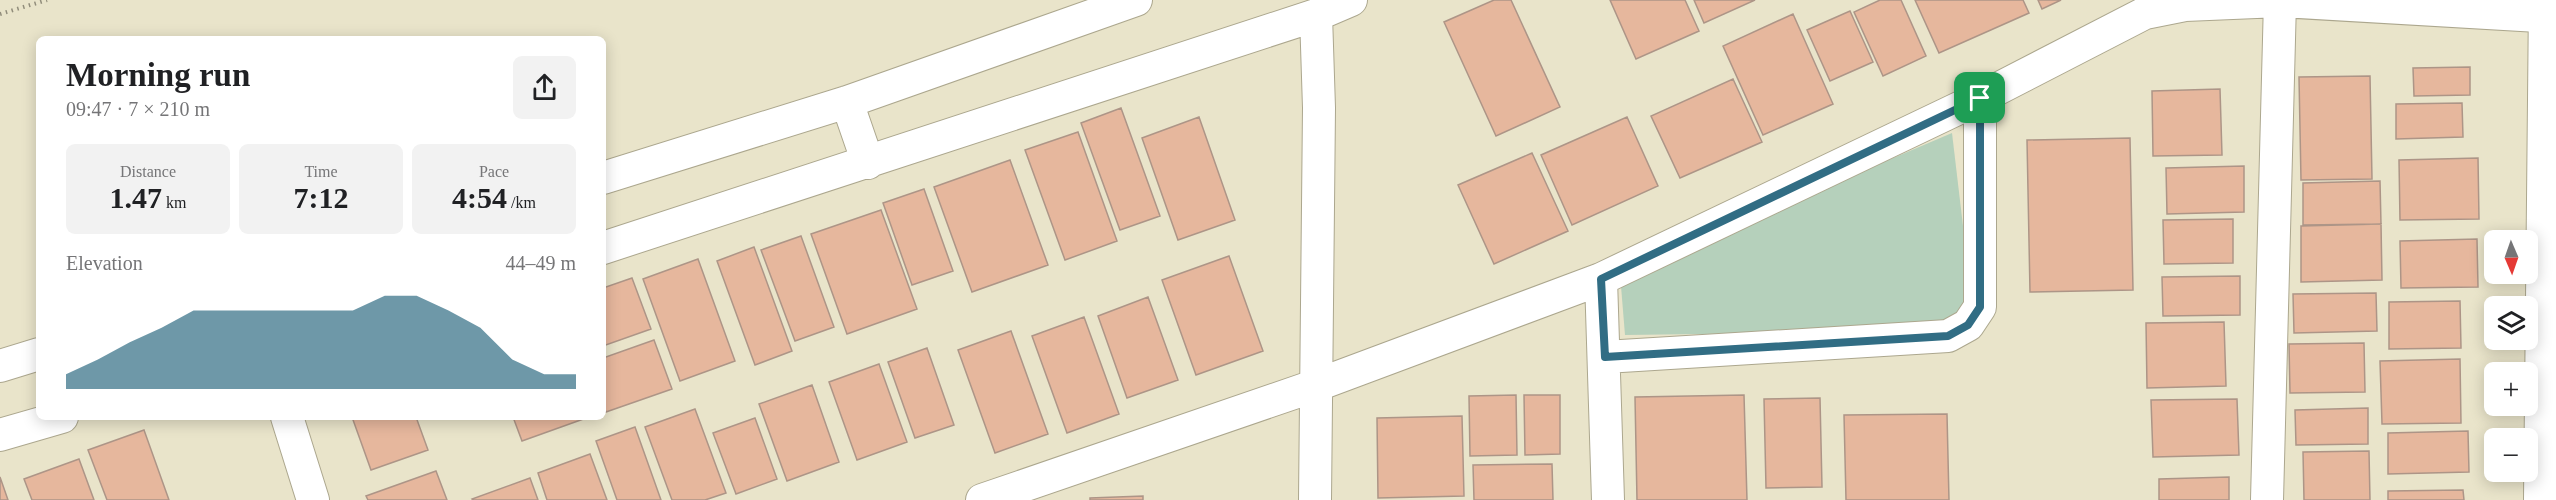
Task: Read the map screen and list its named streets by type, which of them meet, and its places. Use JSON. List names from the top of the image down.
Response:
{
  "north": "bottom",
  "page": {
    "heading": ["Morning run", "09:47 · 7 × 210 m"],
    "stats": [
      ["Distance", "1.47 km"],
      ["Time", "7:12"],
      ["Pace", "4:54 /km"]
    ],
    "map_buttons": ["+", "−"],
    "chart": ["Elevation", "44–49 m"]
  }
}
